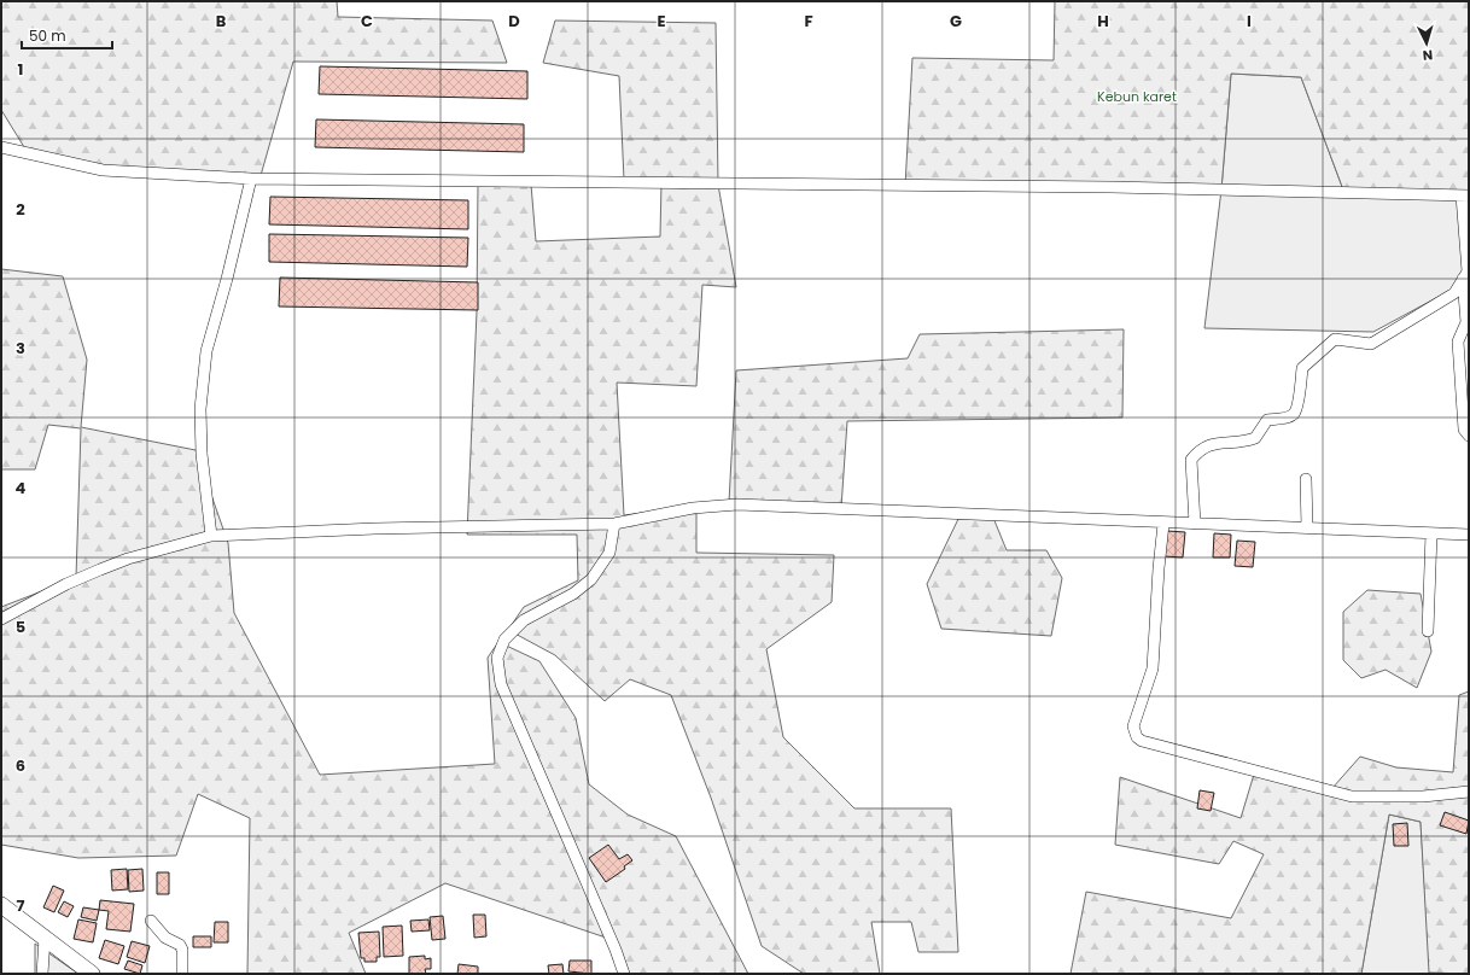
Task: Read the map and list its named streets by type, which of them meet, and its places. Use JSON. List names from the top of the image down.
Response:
{
  "parks": ["Kebun karet"],
  "scale_bar": "50 m",
  "north": "bottom",
  "grid": {
    "columns": [
      "B",
      "C",
      "D",
      "E",
      "F",
      "G",
      "H",
      "I"
    ],
    "rows": [
      "1",
      "2",
      "3",
      "4",
      "5",
      "6",
      "7"
    ]
  }
}
